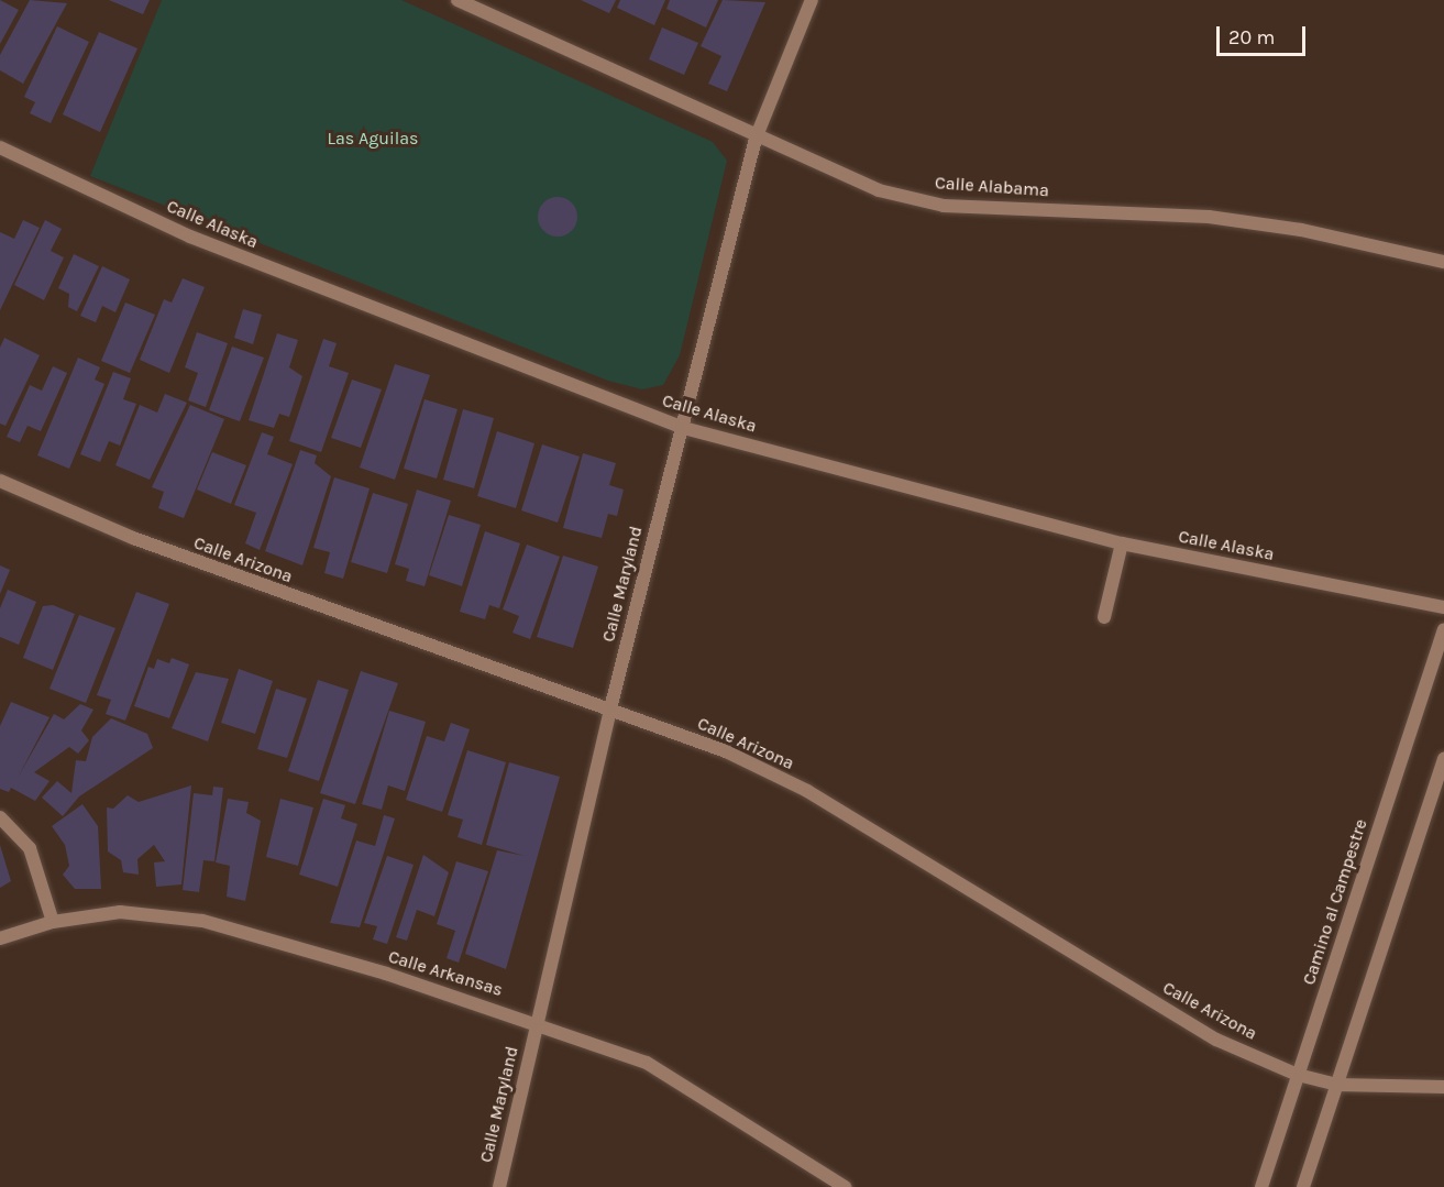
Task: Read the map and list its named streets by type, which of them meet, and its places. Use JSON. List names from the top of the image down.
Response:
{
  "streets": {
    "street": [
      "Calle Alabama",
      "Calle Alaska",
      "Calle Arizona",
      "Calle Maryland",
      "Camino al Campestre",
      "Calle Arkansas"
    ]
  },
  "crossings": [
    ["Calle Alabama", "Calle Maryland"],
    ["Calle Alaska", "Calle Maryland"],
    ["Calle Arizona", "Calle Maryland"],
    ["Calle Arizona", "Camino al Campestre"],
    ["Calle Maryland", "Calle Arkansas"]
  ],
  "parks": ["Las Aguilas"],
  "scale_bar": "20 m"
}
